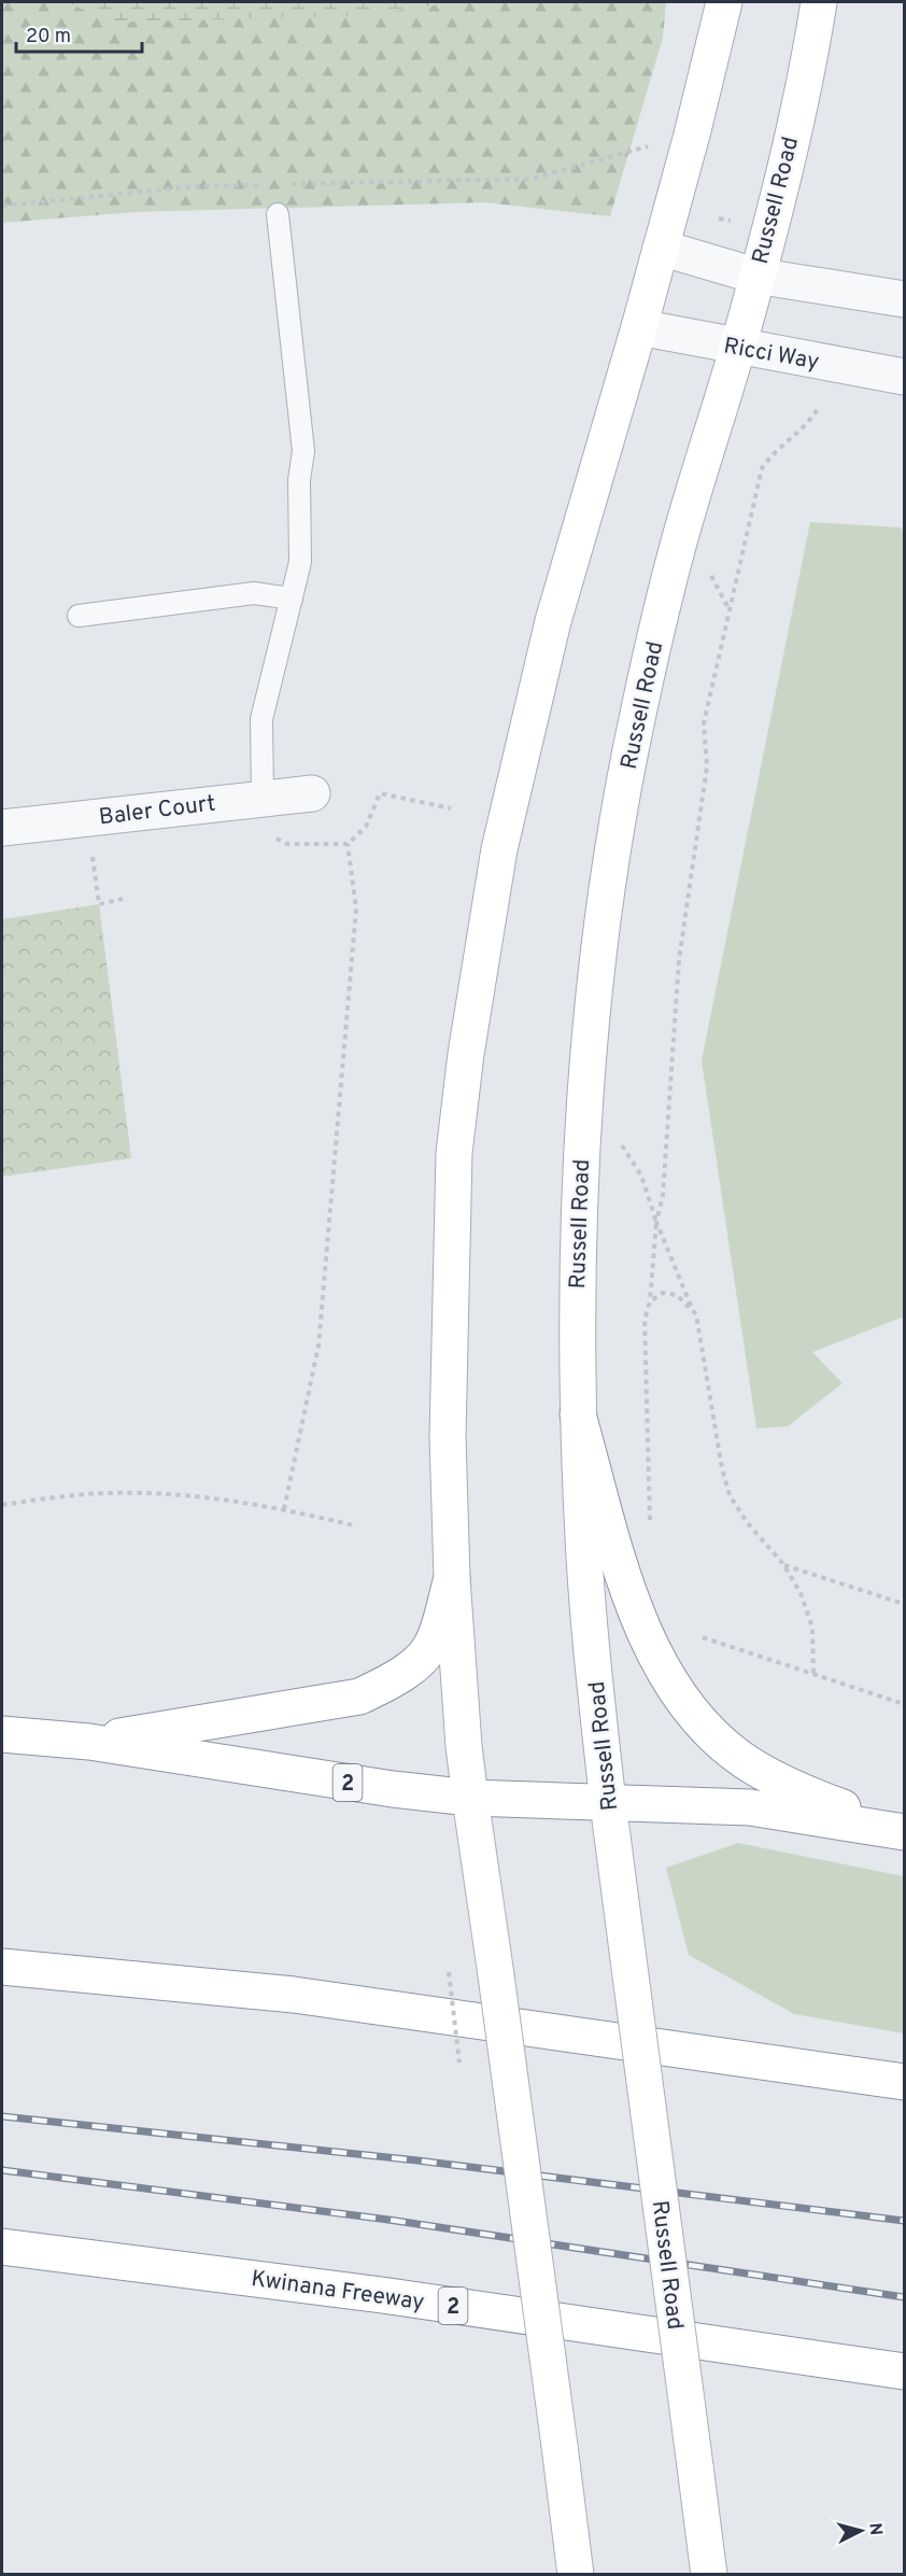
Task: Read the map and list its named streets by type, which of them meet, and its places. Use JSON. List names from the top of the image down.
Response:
{
  "streets": {
    "main road": ["Russell Road", "2", "Kwinana Freeway"],
    "street": ["Ricci Way", "Baler Court"]
  },
  "crossings": [
    ["Russell Road", "Ricci Way"],
    ["Russell Road", "2"]
  ],
  "scale_bar": "20 m",
  "north": "right"
}
